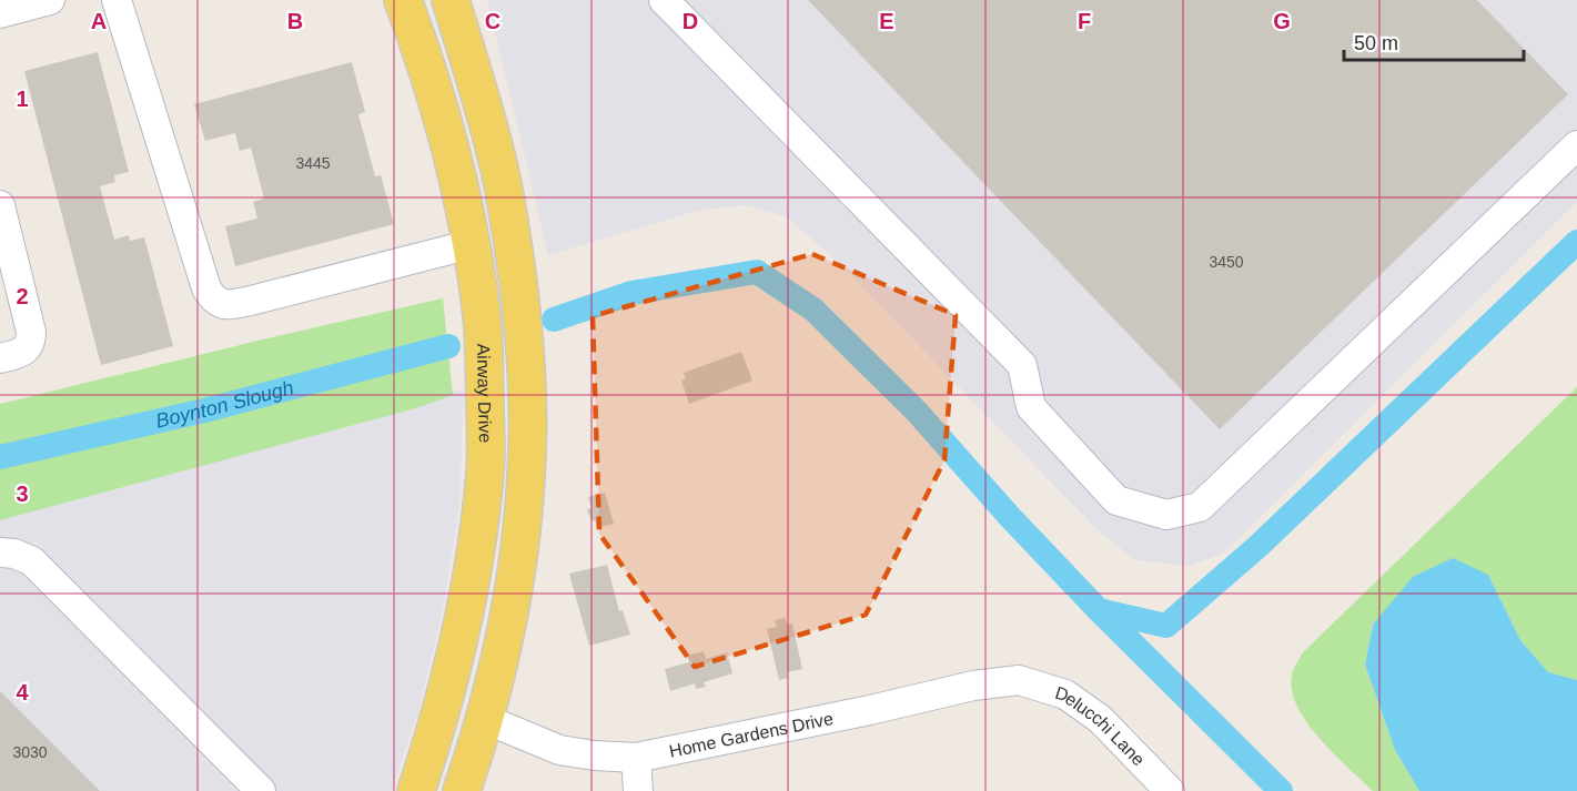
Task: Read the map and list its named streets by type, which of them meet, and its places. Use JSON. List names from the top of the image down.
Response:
{
  "streets": {
    "main road": ["Airway Drive"],
    "street": ["Delucchi Lane", "Home Gardens Drive"]
  },
  "crossings": [
    ["Delucchi Lane", "Home Gardens Drive"]
  ],
  "water": ["Boynton Slough"],
  "house_numbers": ["3445", "3450", "3030"],
  "scale_bar": "50 m",
  "grid": {
    "columns": [
      "A",
      "B",
      "C",
      "D",
      "E",
      "F",
      "G"
    ],
    "rows": [
      "1",
      "2",
      "3",
      "4"
    ]
  }
}
